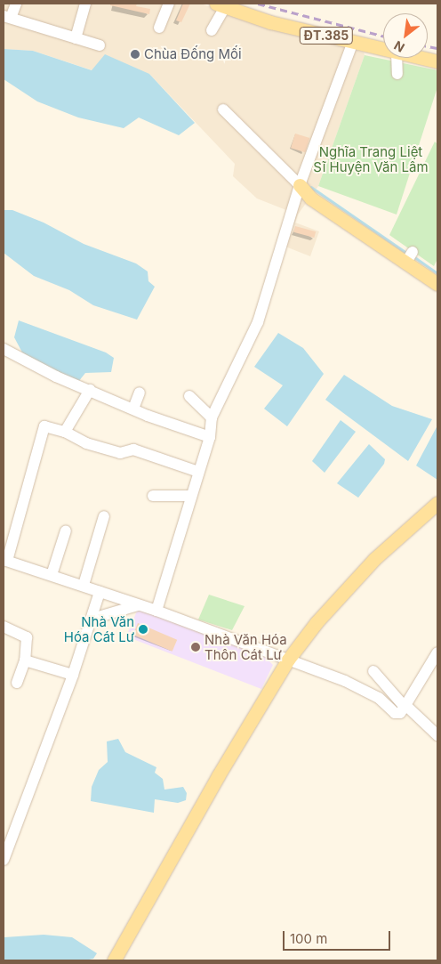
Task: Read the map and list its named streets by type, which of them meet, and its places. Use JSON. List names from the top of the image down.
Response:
{
  "streets": {
    "main road": ["ĐT.385"]
  },
  "parks": ["Nghĩa Trang Liệt Sĩ Huyện Văn Lâm"],
  "places": ["Chùa Đống Mối", "Nhà Văn Hóa Cát Lư", "Nhà Văn Hóa Thôn Cát Lư"],
  "scale_bar": "100 m",
  "north": "bottom left"
}
